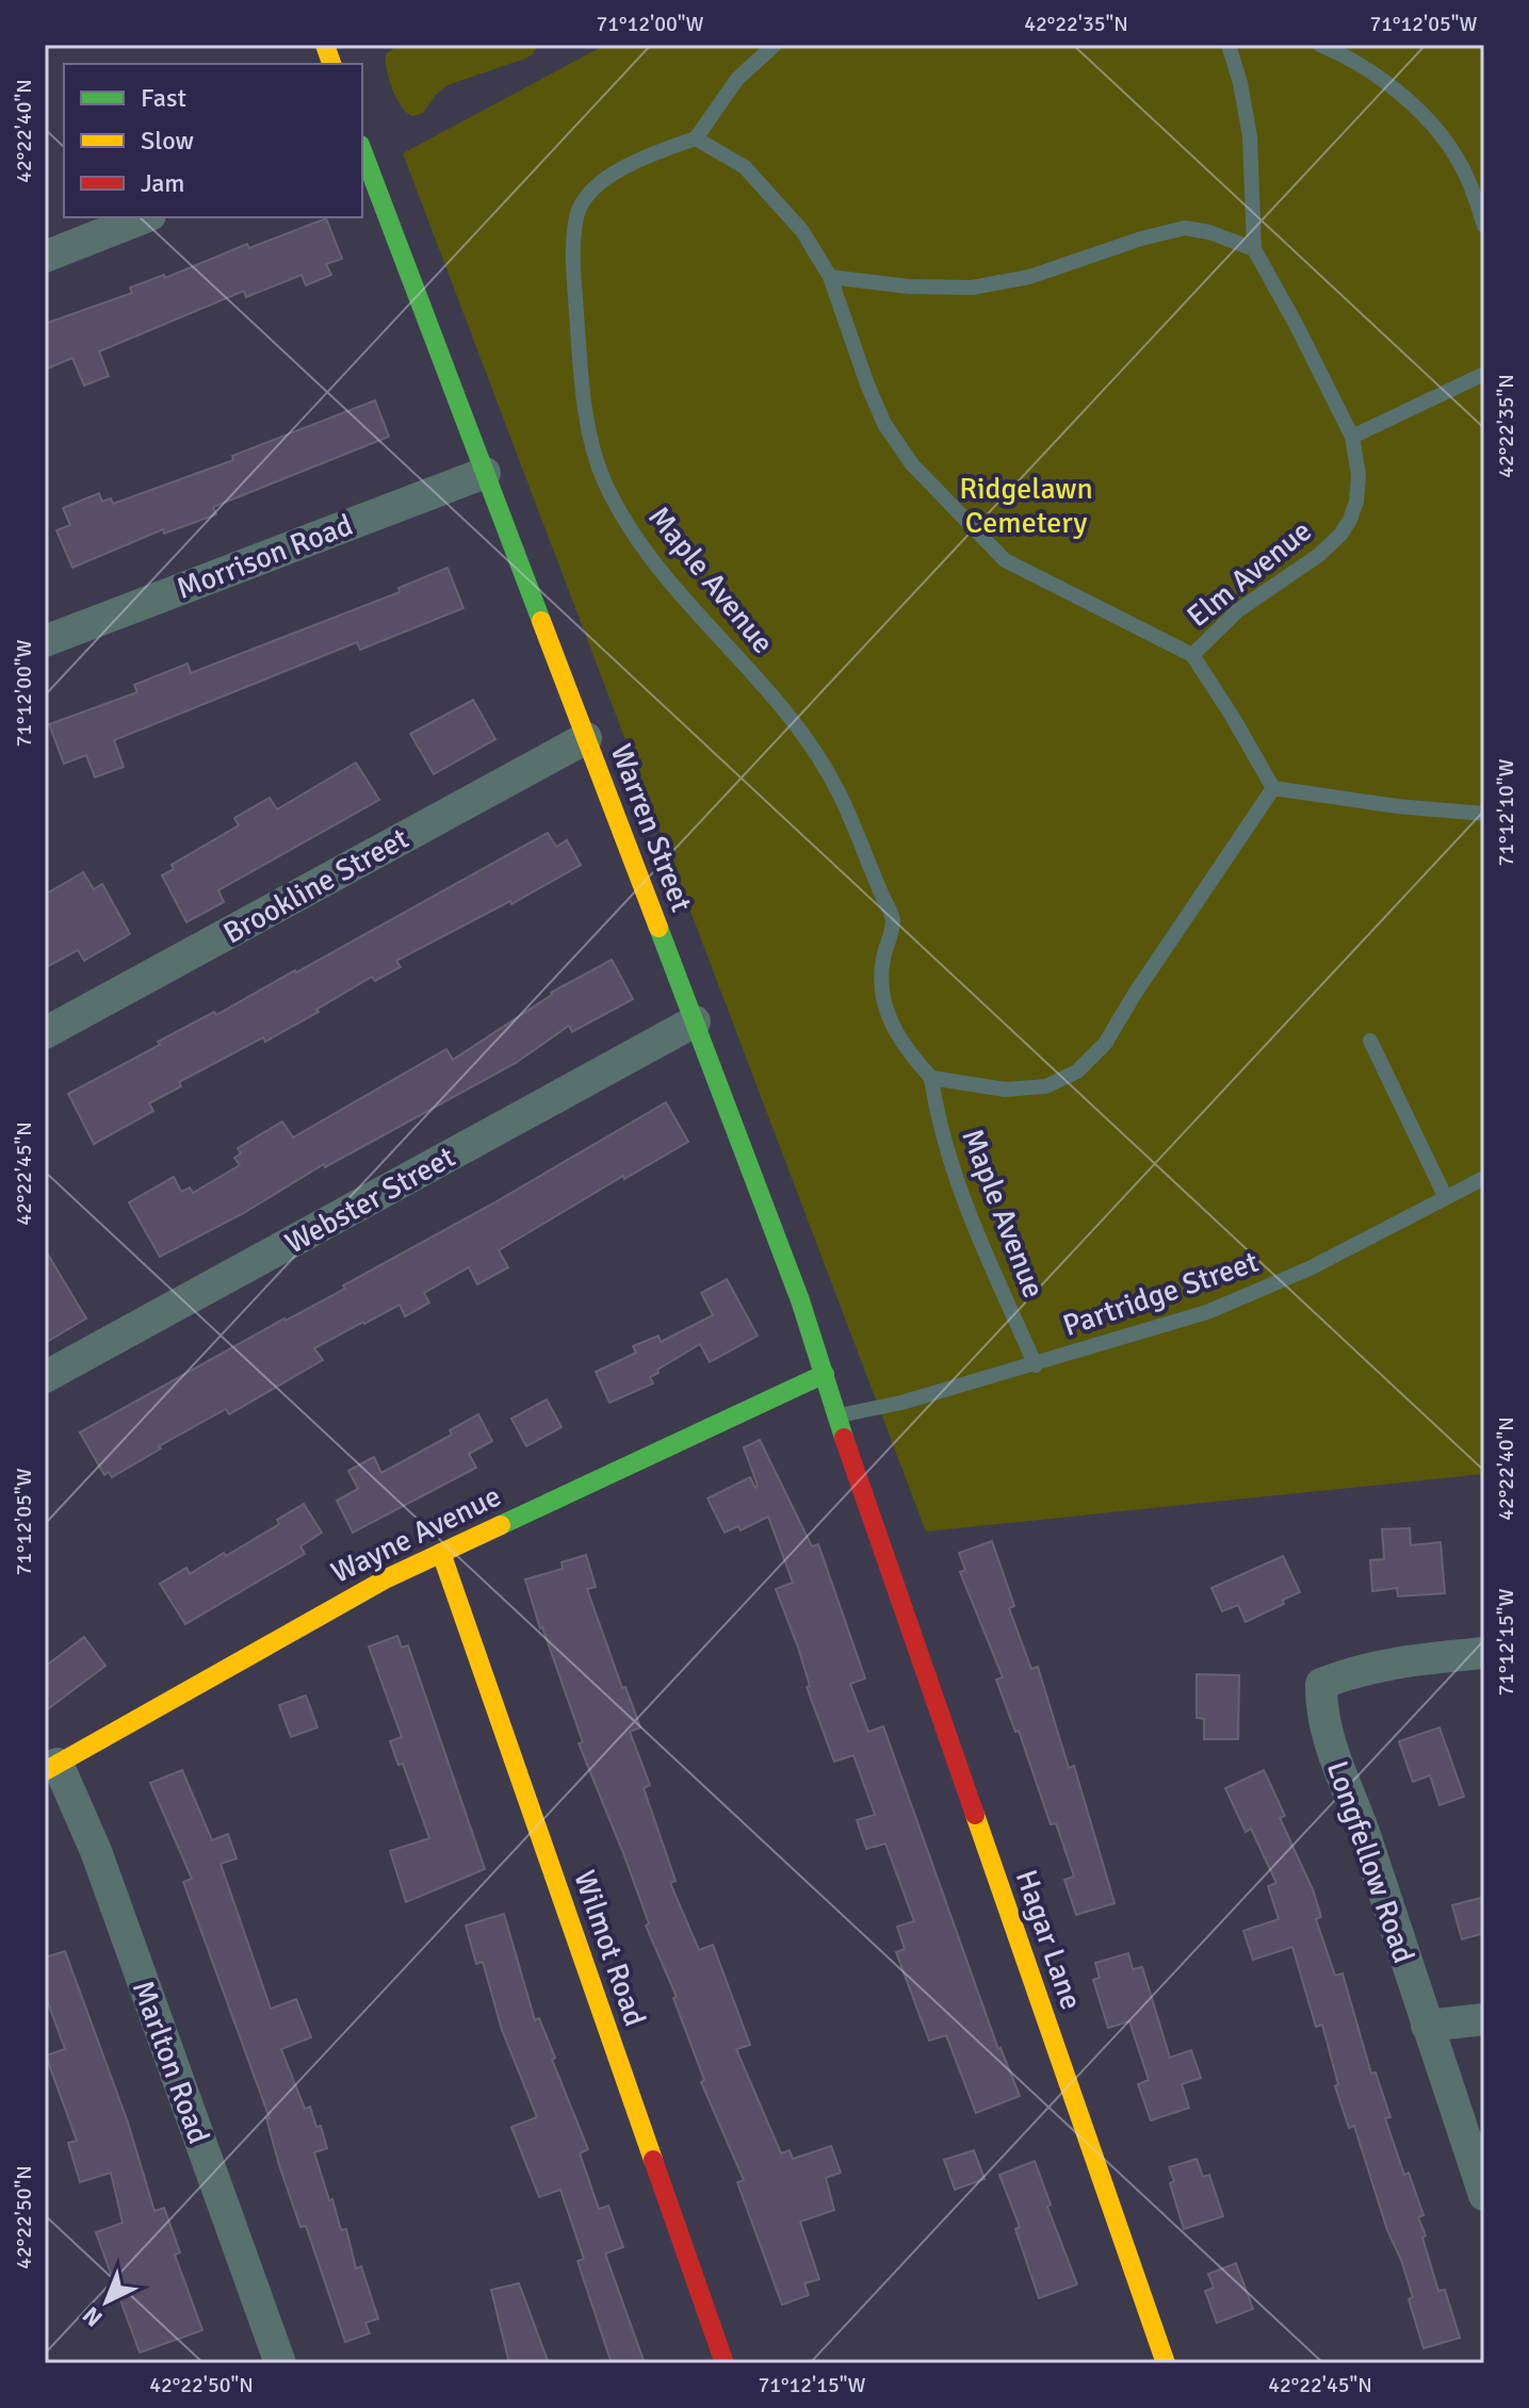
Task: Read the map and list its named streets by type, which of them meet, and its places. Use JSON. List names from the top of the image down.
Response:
{
  "streets": {
    "street": [
      "Morrison Road",
      "Warren Street",
      "Brookline Street",
      "Webster Street",
      "Wayne Avenue",
      "Longfellow Road",
      "Hagar Lane",
      "Wilmot Road",
      "Marlton Road"
    ],
    "lane": ["Elm Avenue", "Maple Avenue", "Partridge Street"]
  },
  "crossings": [
    ["Morrison Road", "Warren Street"],
    ["Maple Avenue", "Partridge Street"],
    ["Warren Street", "Brookline Street"],
    ["Warren Street", "Webster Street"],
    ["Warren Street", "Partridge Street"],
    ["Warren Street", "Wayne Avenue"],
    ["Warren Street", "Hagar Lane"],
    ["Wayne Avenue", "Wilmot Road"],
    ["Wayne Avenue", "Marlton Road"]
  ],
  "parks": ["Ridgelawn Cemetery"],
  "legend": ["Fast", "Slow", "Jam"],
  "north": "bottom left",
  "coordinates": [
    "71°12'00\"W",
    "42°22'35\"N",
    "71°12'05\"W",
    "42°22'40\"N",
    "71°12'10\"W",
    "42°22'45\"N",
    "71°12'15\"W",
    "42°22'50\"N"
  ]
}
